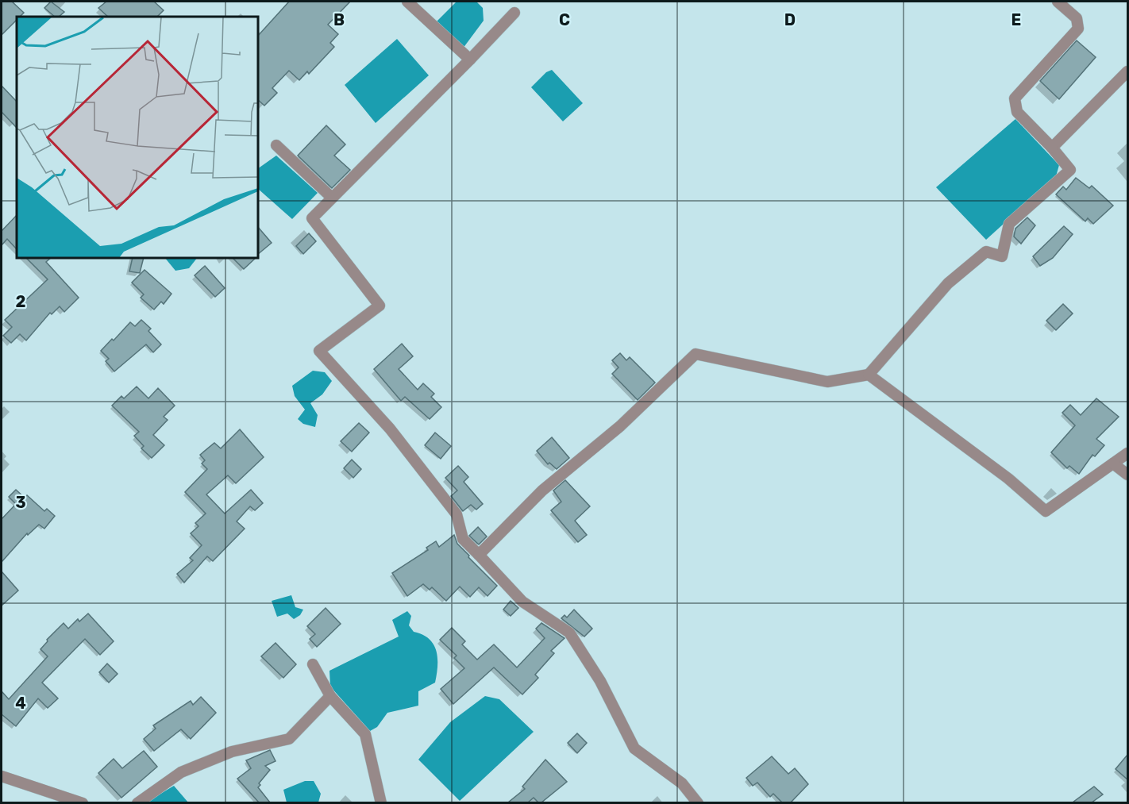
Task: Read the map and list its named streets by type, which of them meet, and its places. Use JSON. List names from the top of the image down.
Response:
{
  "grid": {
    "columns": [
      "B",
      "C",
      "D",
      "E"
    ],
    "rows": ["2", "3", "4"]
  }
}
